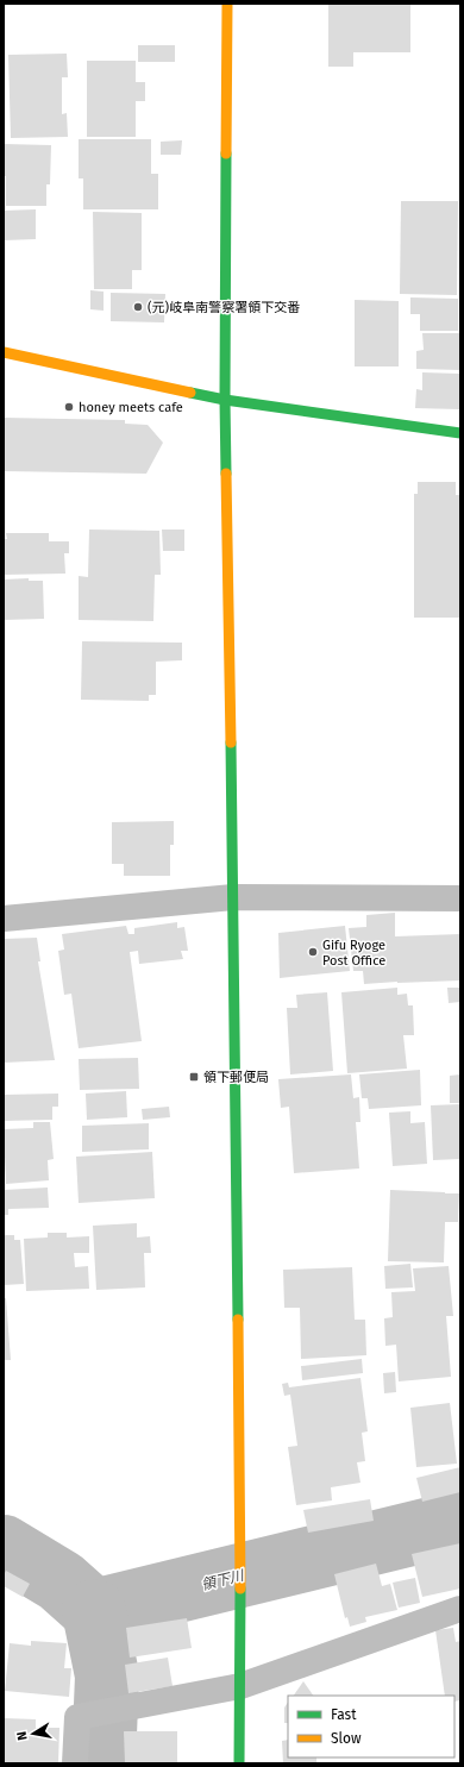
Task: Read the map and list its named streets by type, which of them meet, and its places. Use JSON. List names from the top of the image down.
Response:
{
  "water": ["領下川"],
  "places": {
    "other": ["(元)岐阜南警察署領下交番", "honey meets cafe", "Gifu Ryoge Post Office"],
    "transit": ["領下郵便局"]
  },
  "legend": ["Fast", "Slow"],
  "north": "left"
}
